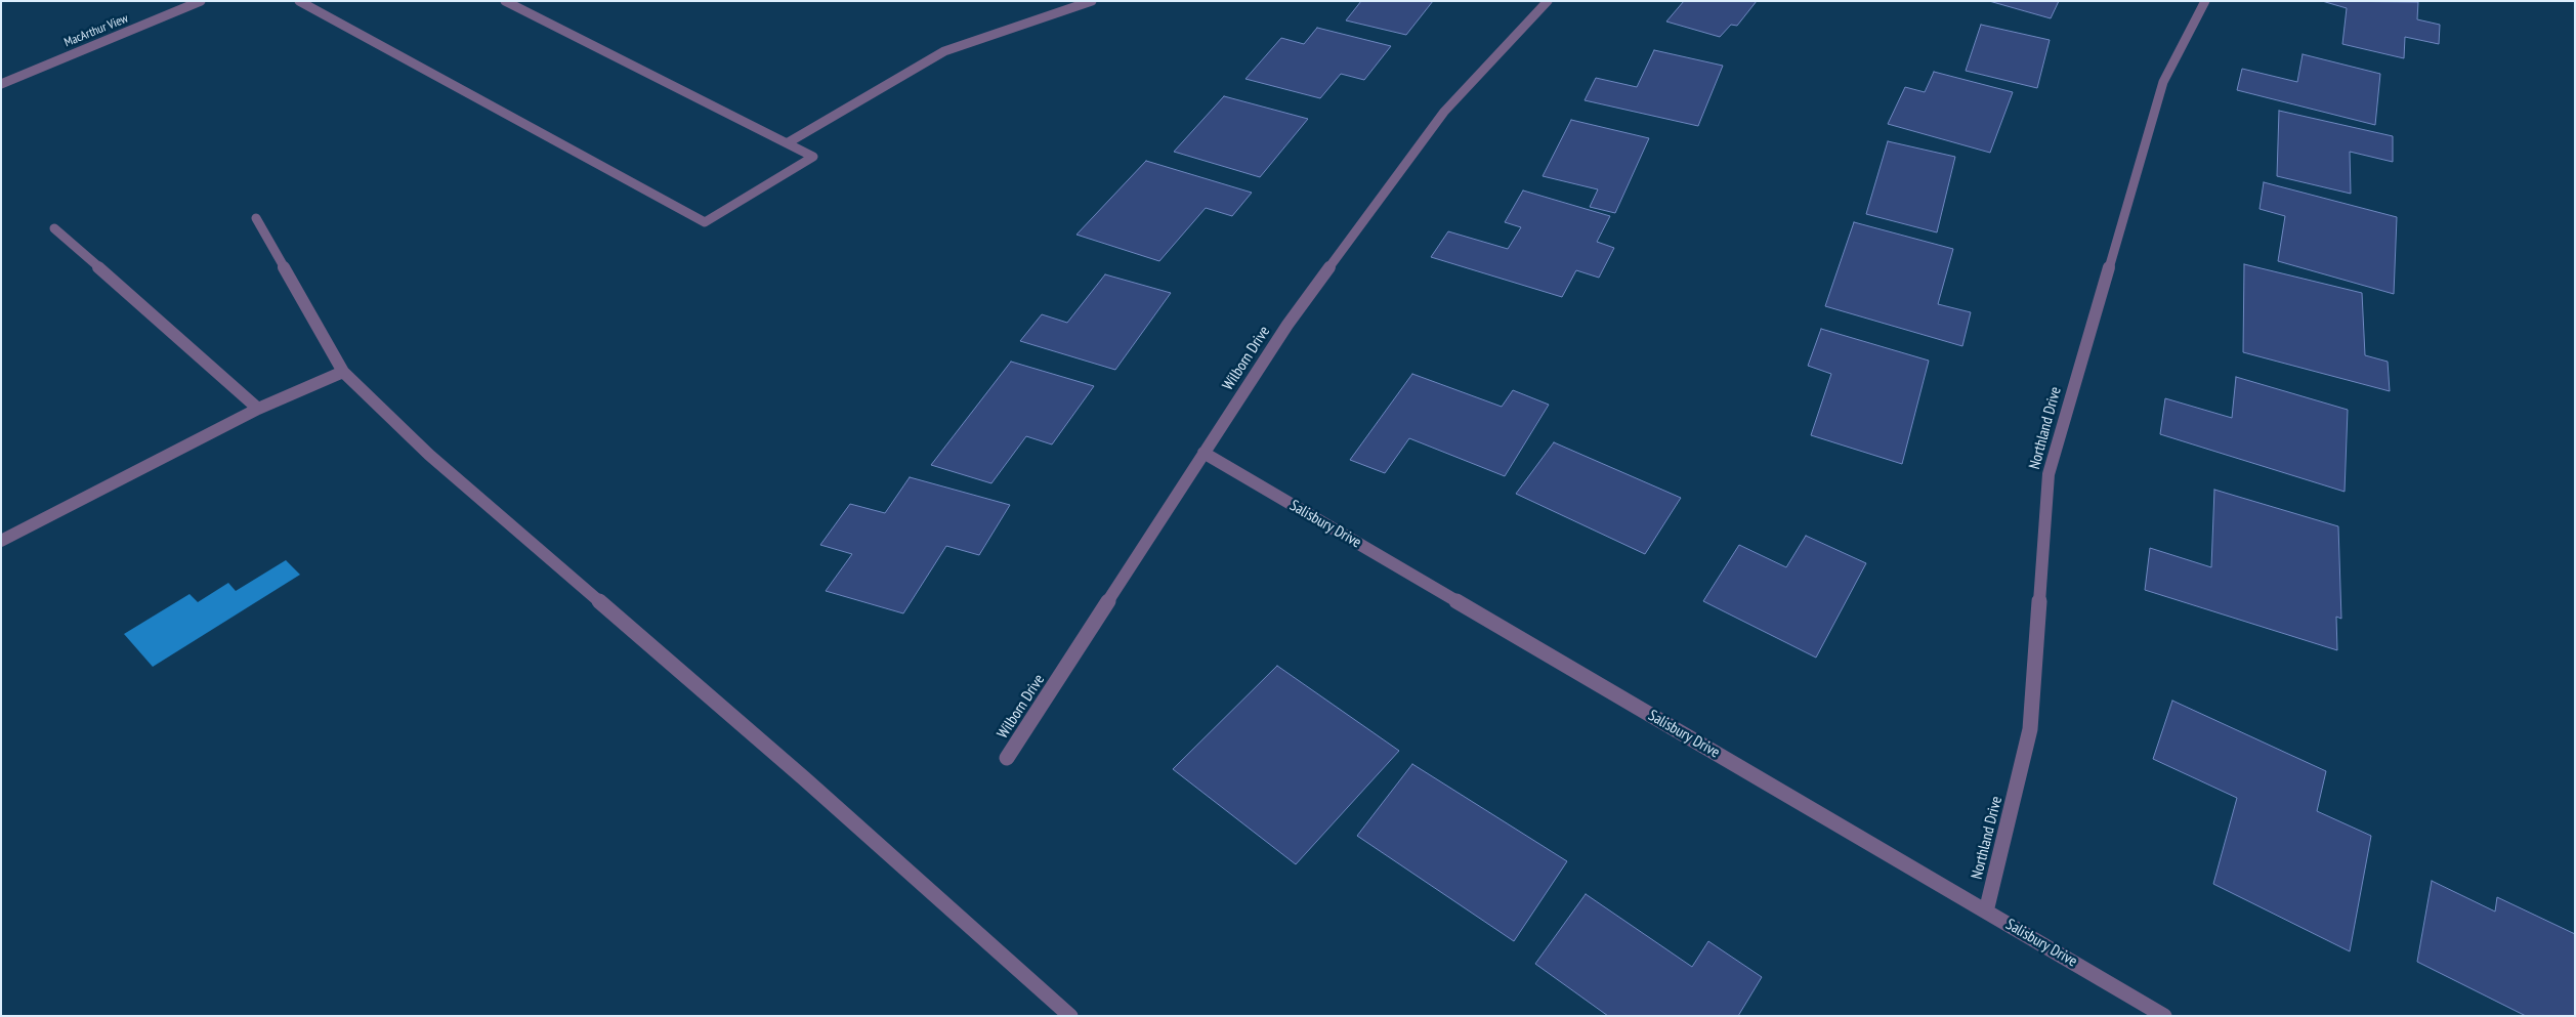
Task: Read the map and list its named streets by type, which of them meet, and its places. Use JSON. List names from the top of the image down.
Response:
{
  "streets": {
    "street": [
      "MacArthur View",
      "Wilborn Drive",
      "Northland Drive",
      "Salisbury Drive"
    ]
  },
  "crossings": [
    ["Wilborn Drive", "Salisbury Drive"],
    ["Northland Drive", "Salisbury Drive"]
  ]
}
